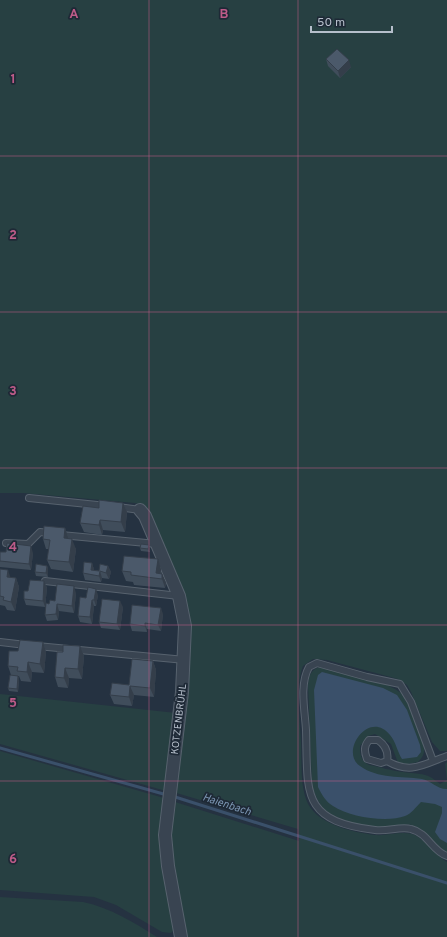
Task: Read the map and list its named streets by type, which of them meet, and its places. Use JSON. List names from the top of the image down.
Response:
{
  "streets": {
    "street": ["KOTZENBRÜHL"]
  },
  "water": ["Haienbach"],
  "scale_bar": "50 m",
  "grid": {
    "columns": ["A", "B"],
    "rows": [
      "1",
      "2",
      "3",
      "4",
      "5",
      "6"
    ]
  }
}
